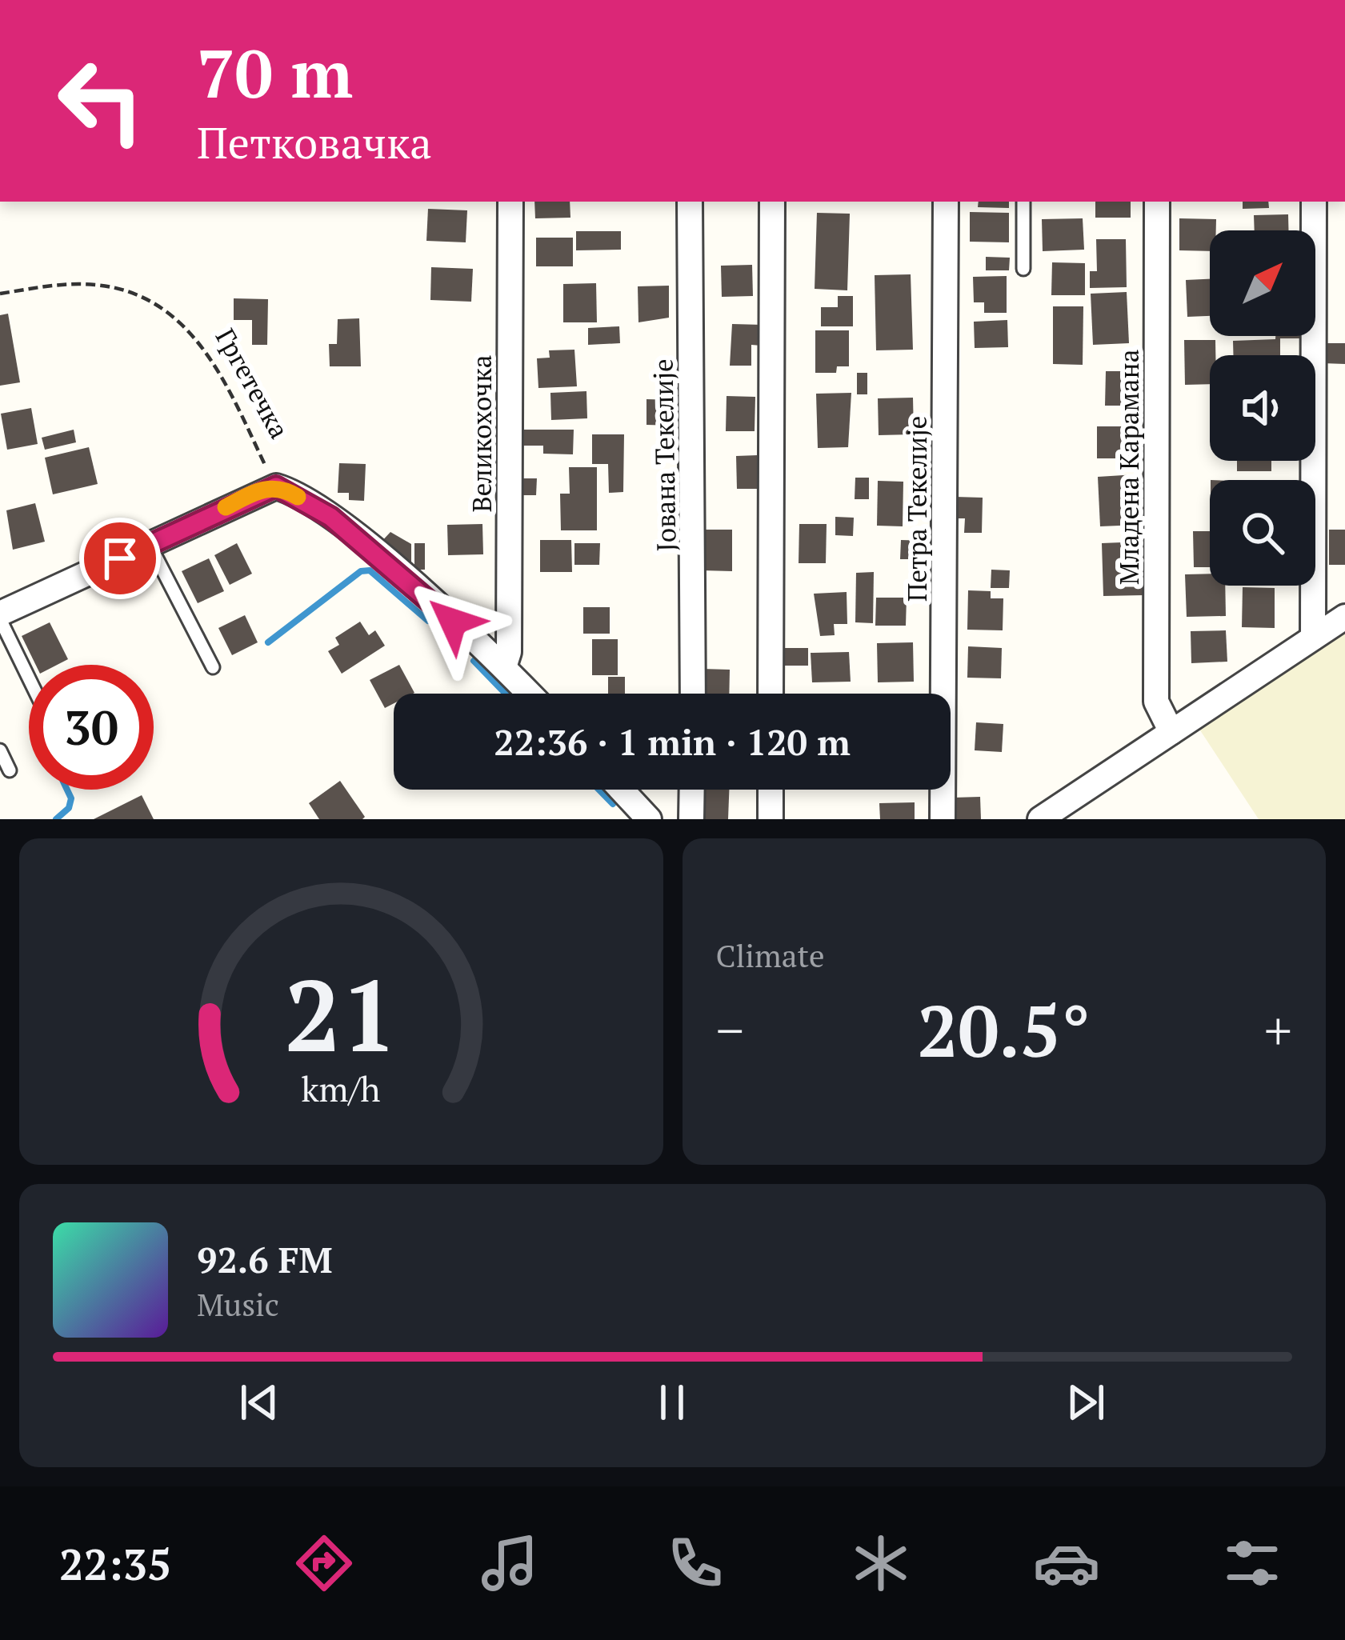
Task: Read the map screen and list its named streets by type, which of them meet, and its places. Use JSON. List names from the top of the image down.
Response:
{
  "streets": {
    "street": [
      "Великохочка",
      "Јована Текелије",
      "Младена Карамана",
      "Петра Текелије"
    ],
    "path": ["Гргетечка"]
  },
  "north": "top right",
  "page": {
    "turn": ["70 m", "Петковачка"],
    "limit": "30",
    "trip": "22:36 · 1 min · 120 m",
    "tile": "Climate",
    "heat": ["−", "20.5°", "+"],
    "song": ["92.6 FM", "Music"],
    "tabs": "22:35",
    "gauge": ["21", "km/h"]
  }
}
